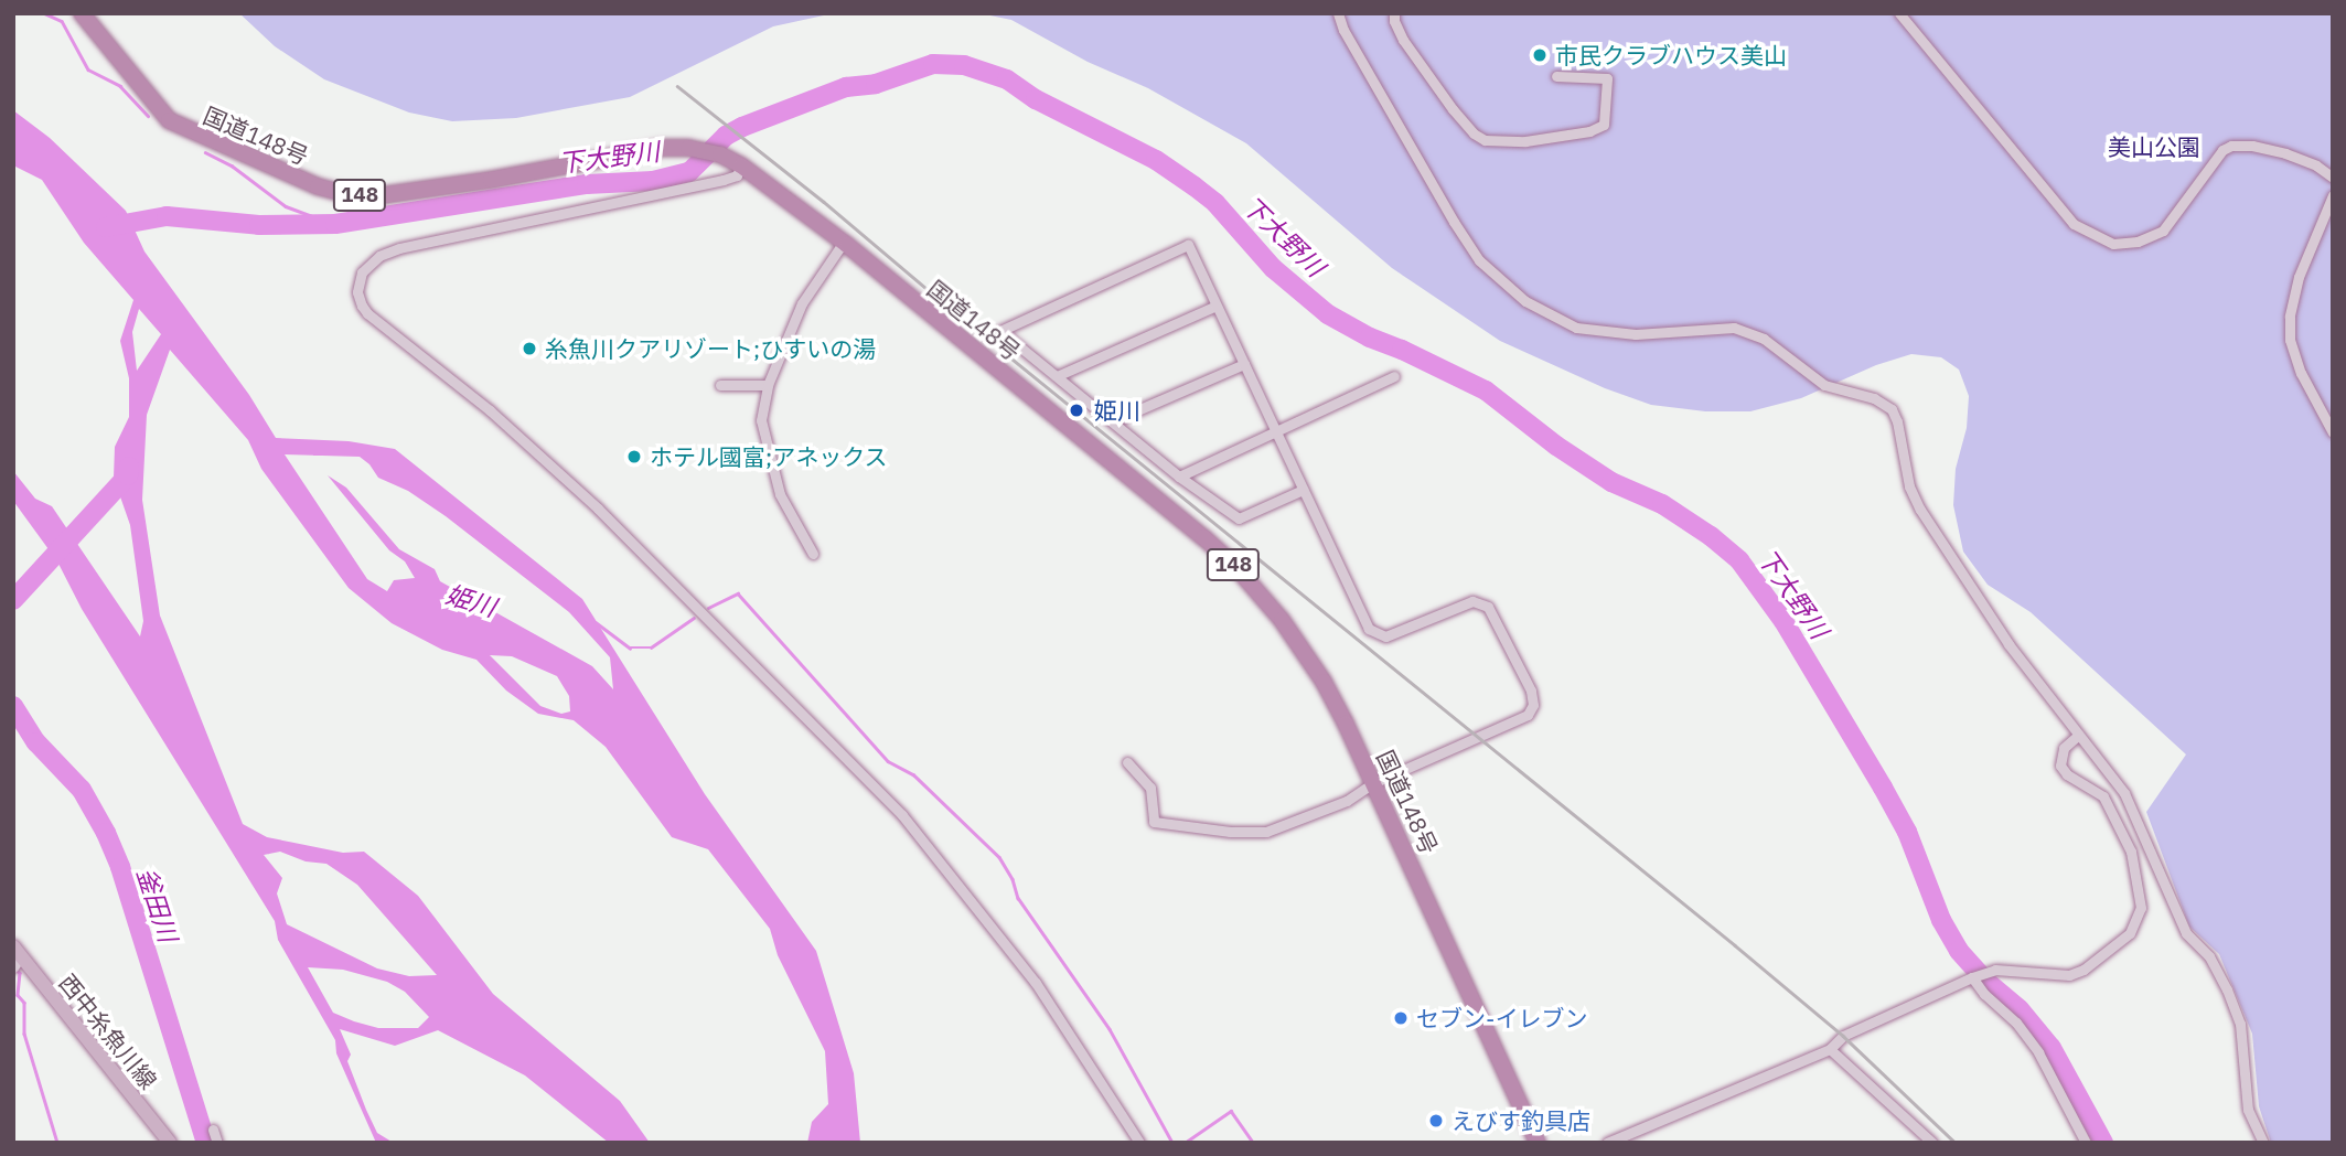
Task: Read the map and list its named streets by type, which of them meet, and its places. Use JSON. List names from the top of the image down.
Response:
{
  "streets": {
    "highway": ["国道148号", "148"],
    "main road": ["西中糸魚川線"]
  },
  "water": ["下大野川", "姫川", "釜田川"],
  "parks": ["美山公園"],
  "places": [
    "市民クラブハウス美山",
    "糸魚川クアリゾート;ひすいの湯",
    "姫川",
    "ホテル國富;アネックス",
    "セブン-イレブン",
    "えびす釣具店"
  ]
}
